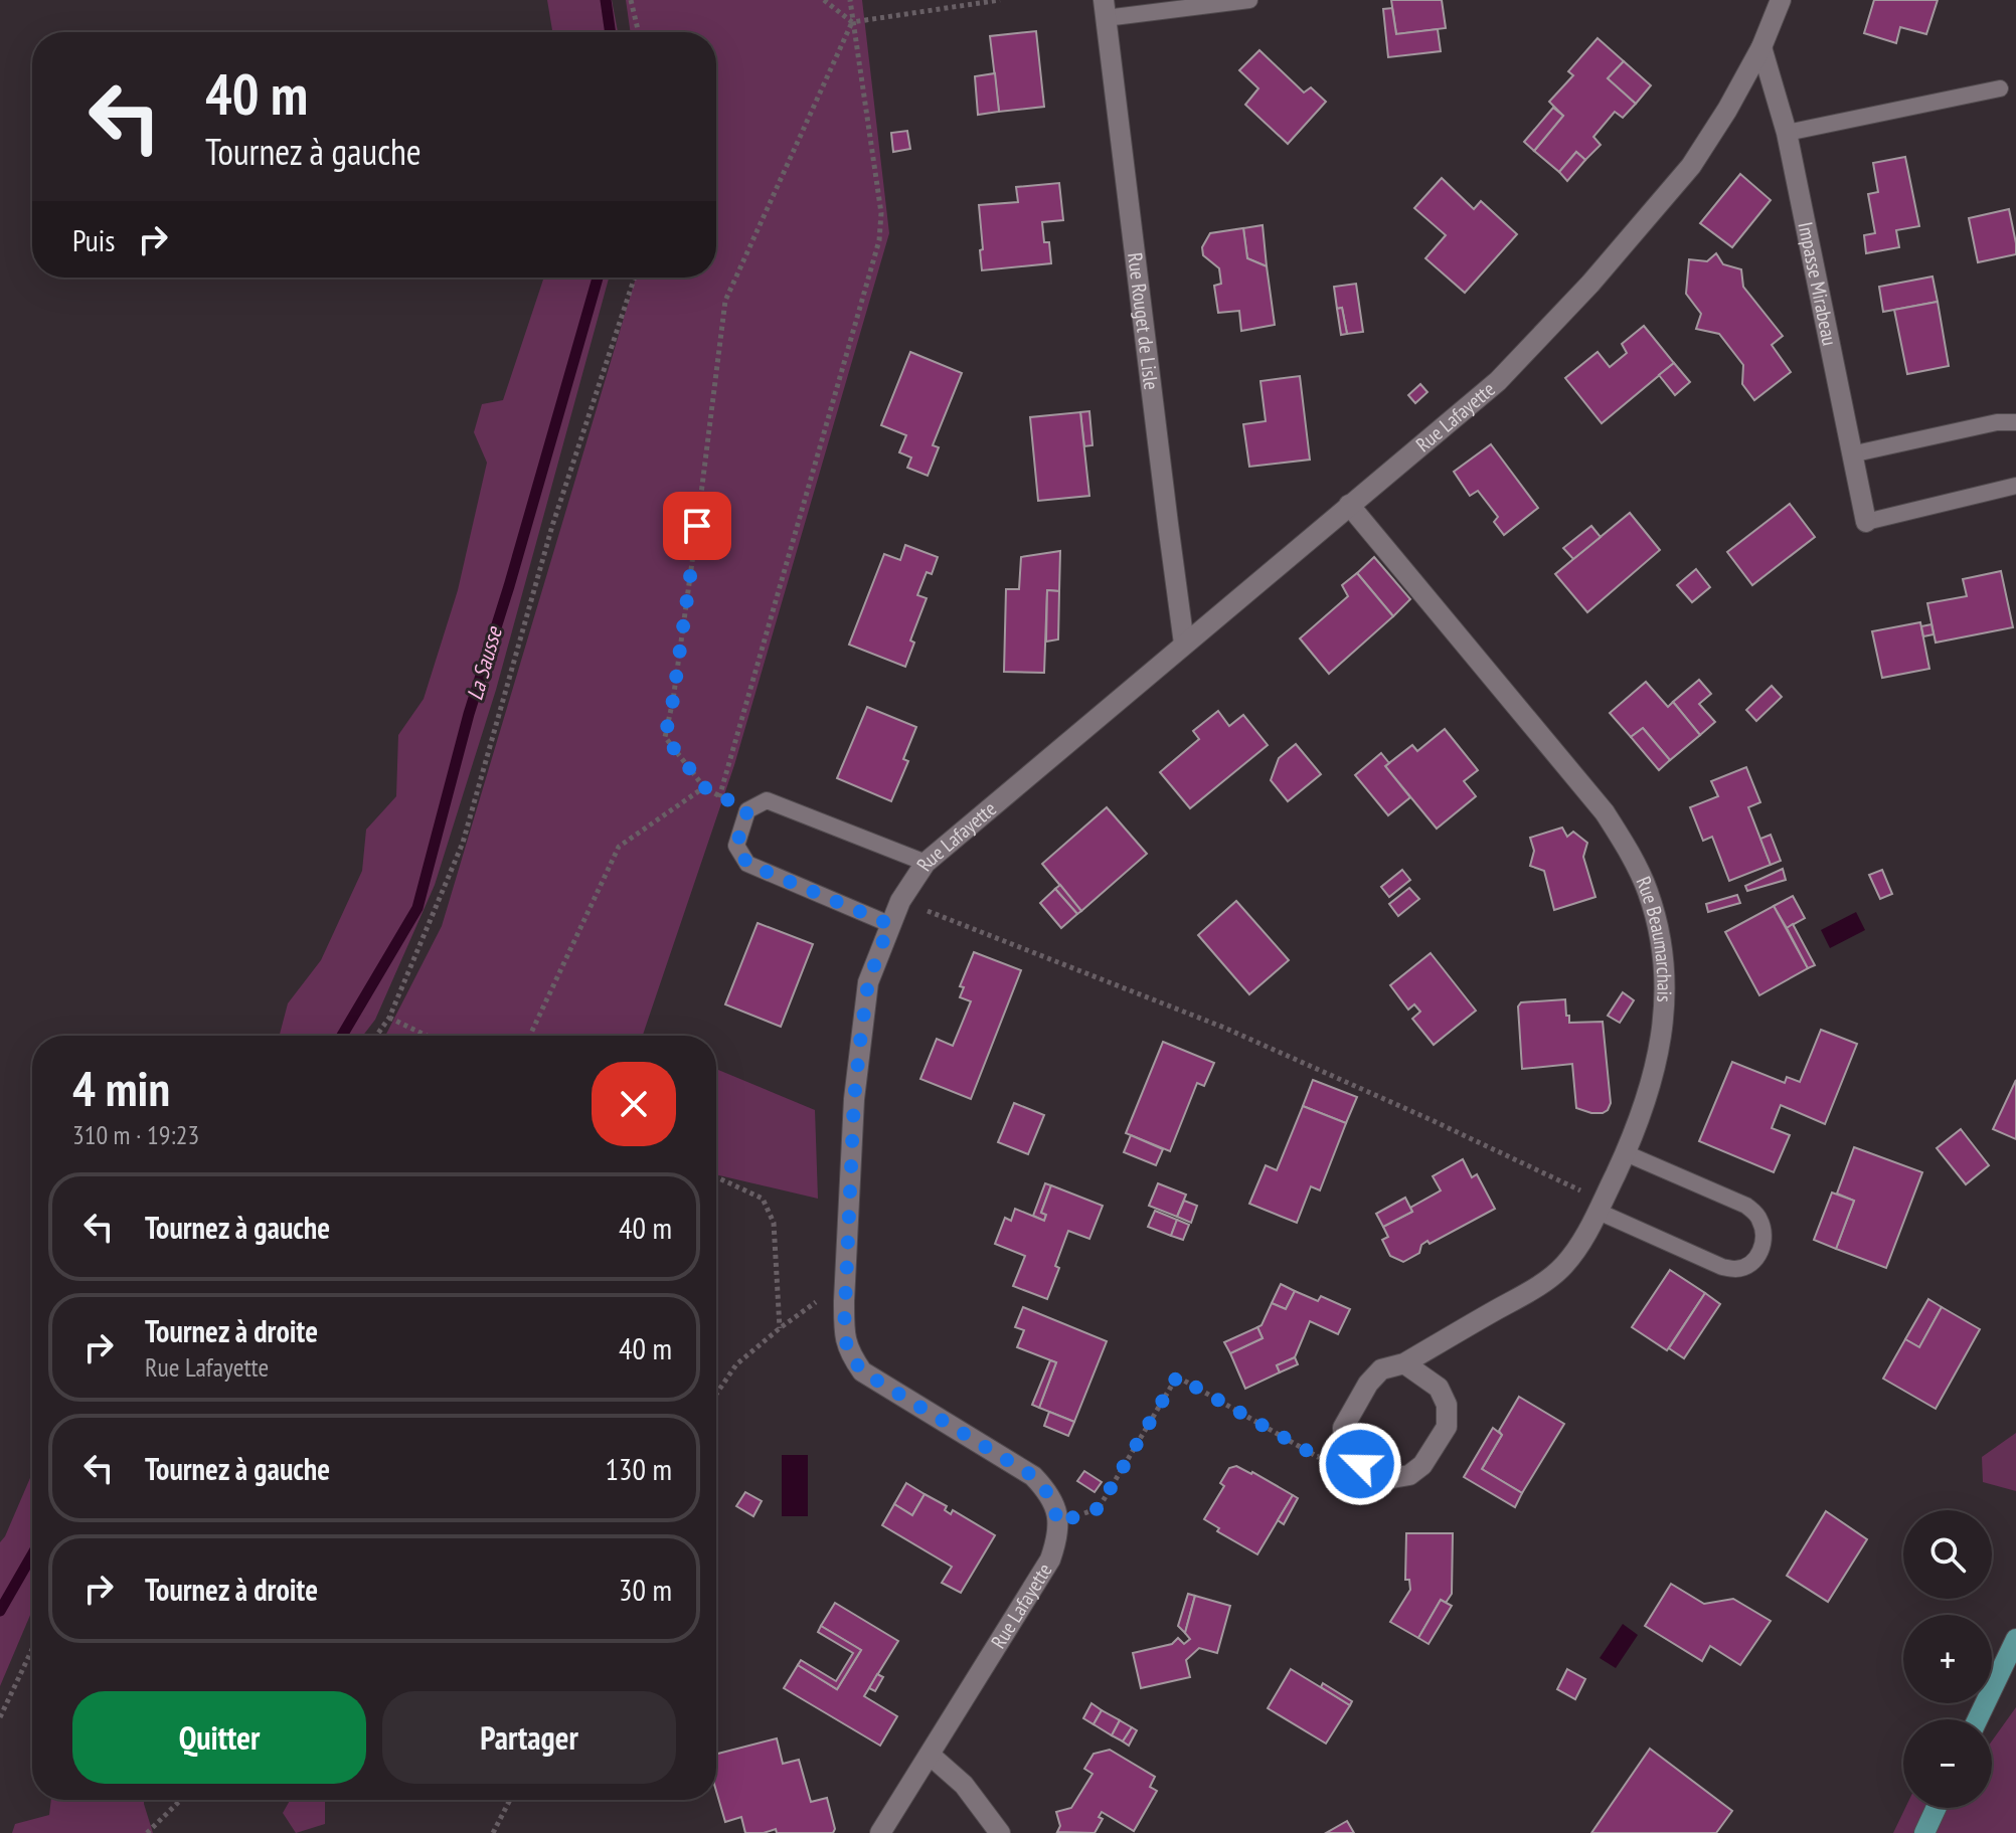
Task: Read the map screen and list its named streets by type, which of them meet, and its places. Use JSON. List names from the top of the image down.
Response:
{
  "streets": {
    "street": [
      "Impasse Mirabeau",
      "Rue Rouget de Lisle",
      "Rue Lafayette",
      "Rue Beaumarchais"
    ]
  },
  "crossings": [
    ["Impasse Mirabeau", "Rue Lafayette"],
    ["Rue Rouget de Lisle", "Rue Lafayette"],
    ["Rue Lafayette", "Rue Beaumarchais"]
  ],
  "water": ["La Sausse"],
  "page": {
    "turn": ["40 m", "Tournez à gauche"],
    "then": "Puis",
    "heading": ["4 min", "310 m · 19:23"],
    "list": [
      {
        "name": "Tournez à gauche",
        "value": "40 m"
      },
      {
        "name": "Tournez à droite",
        "note": "Rue Lafayette",
        "value": "40 m"
      },
      {
        "name": "Tournez à gauche",
        "value": "130 m"
      },
      {
        "name": "Tournez à droite",
        "value": "30 m"
      }
    ],
    "map_buttons": ["+", "−"],
    "buttons": ["Quitter", "Partager"]
  }
}
